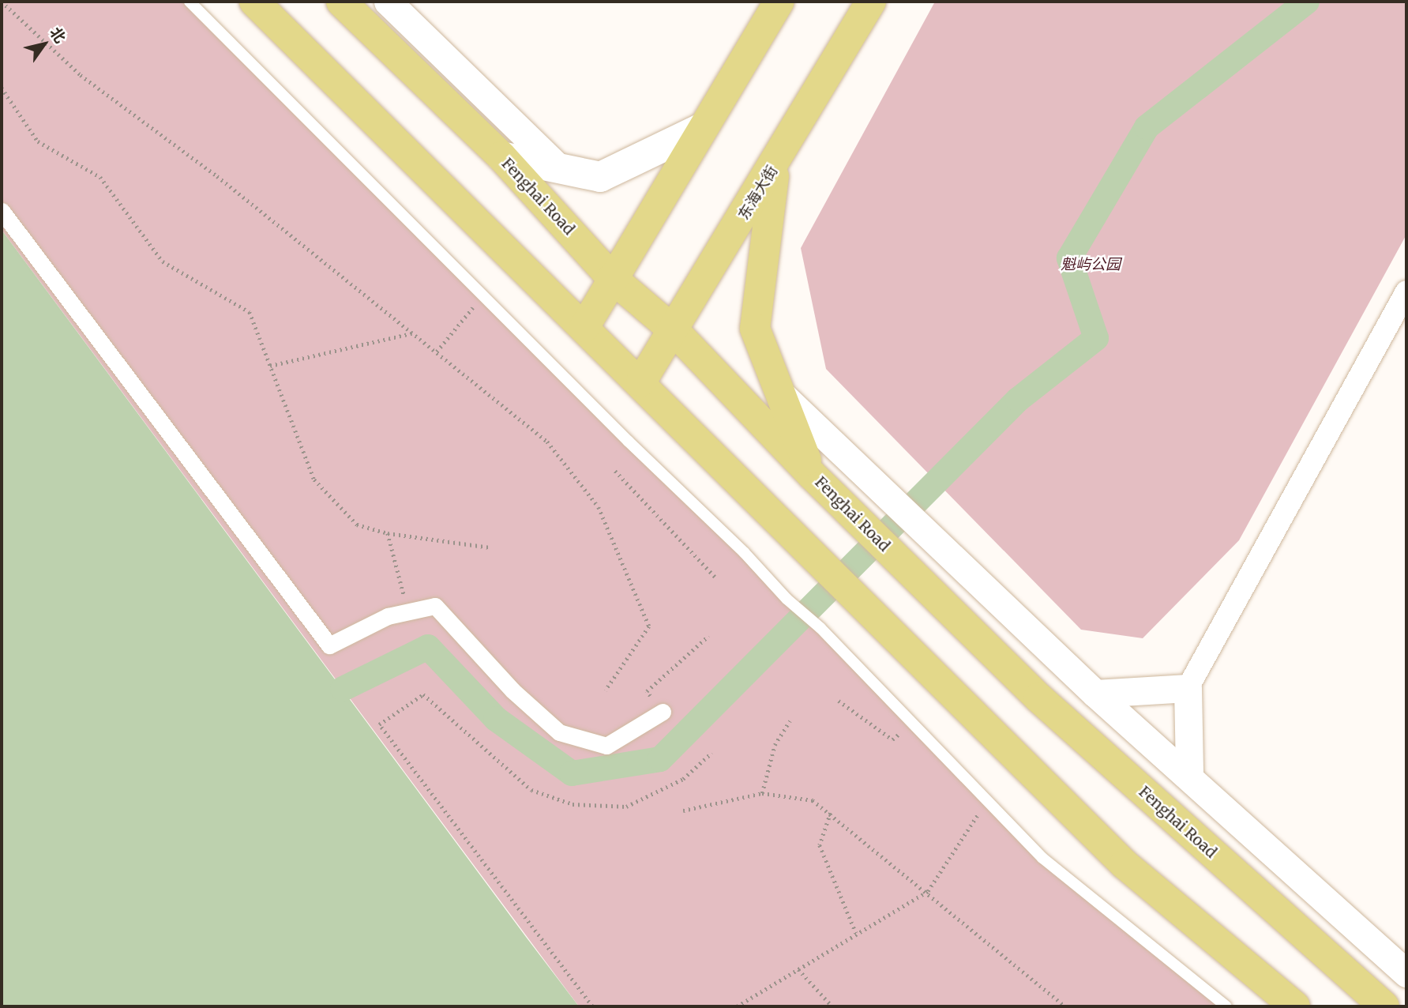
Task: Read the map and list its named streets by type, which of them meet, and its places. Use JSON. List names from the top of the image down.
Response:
{
  "streets": {
    "main road": ["东海大街", "Fenghai Road"]
  },
  "crossings": [
    ["东海大街", "Fenghai Road"]
  ],
  "parks": ["魁屿公园"],
  "north": "top right"
}
